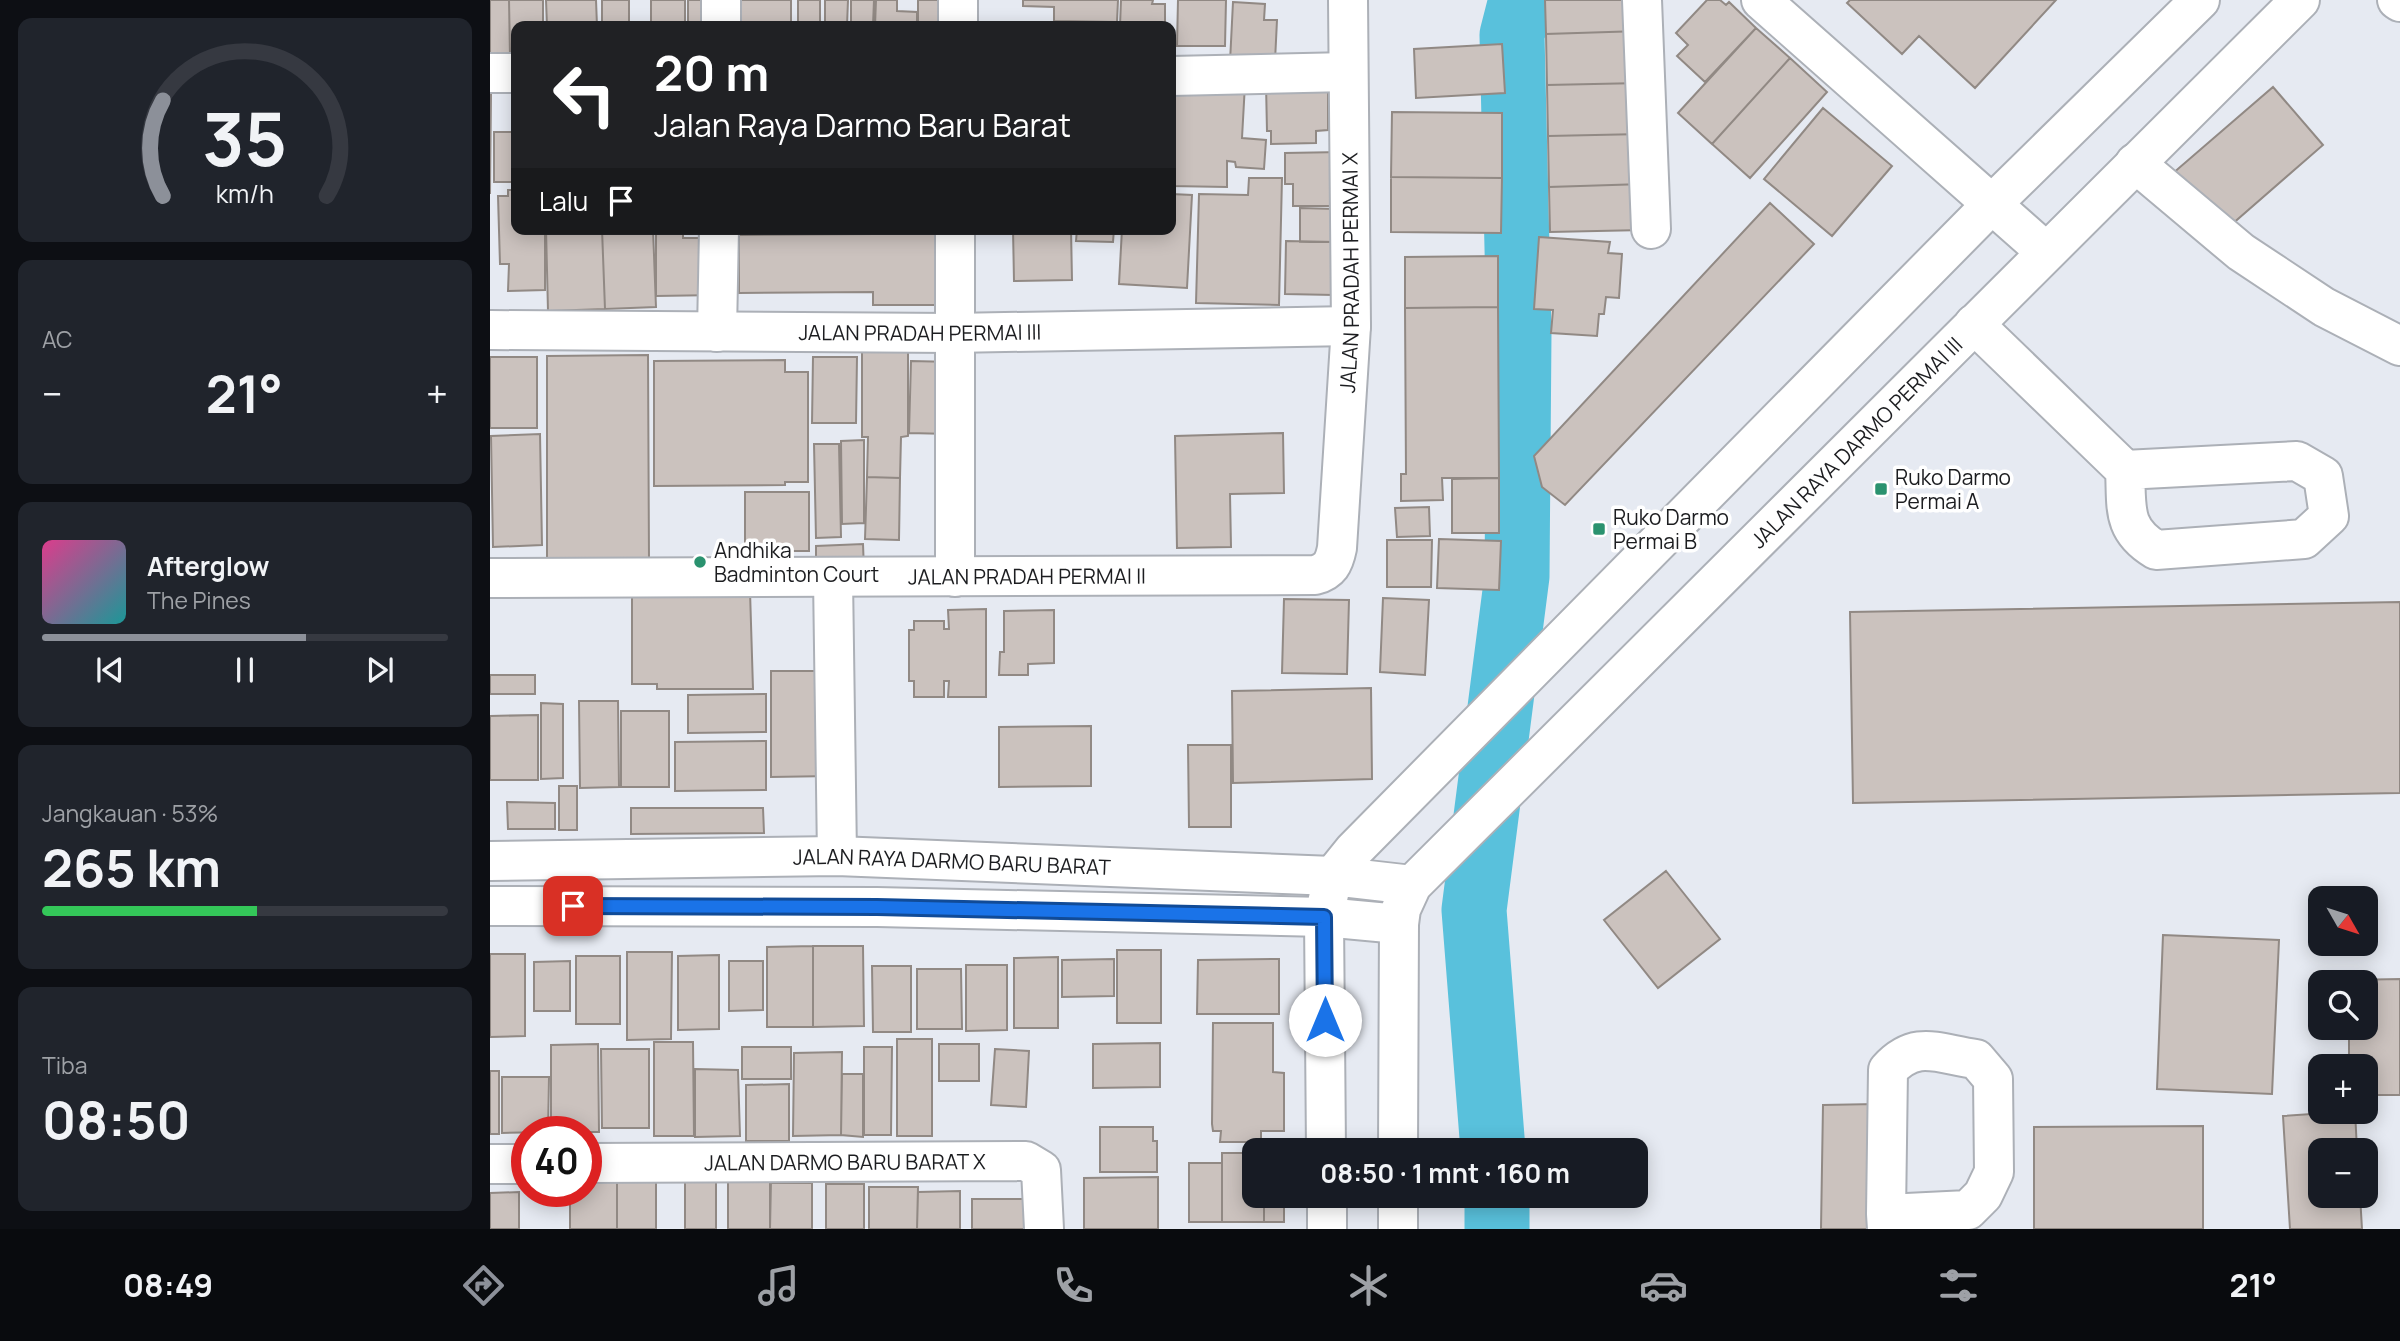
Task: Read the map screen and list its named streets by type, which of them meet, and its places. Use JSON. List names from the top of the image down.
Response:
{
  "streets": {
    "street": [
      "JALAN PRADAH PERMAI X",
      "JALAN PRADAH PERMAI III",
      "JALAN RAYA DARMO PERMAI III",
      "JALAN PRADAH PERMAI II",
      "JALAN RAYA DARMO BARU BARAT",
      "JALAN DARMO BARU BARAT X"
    ]
  },
  "crossings": [
    ["JALAN PRADAH PERMAI X", "JALAN PRADAH PERMAI III"],
    ["JALAN PRADAH PERMAI X", "JALAN PRADAH PERMAI II"],
    ["JALAN RAYA DARMO PERMAI III", "JALAN RAYA DARMO BARU BARAT"]
  ],
  "places": {
    "transit": ["Ruko Darmo Permai A", "Ruko Darmo Permai B"],
    "other": ["Andhika Badminton Court"]
  },
  "north": "bottom right",
  "page": {
    "turn": ["20 m", "Jalan Raya Darmo Baru Barat"],
    "then": "Lalu",
    "tile": [
      "AC",
      ["Jangkauan · 53%", "265 km"],
      ["Tiba", "08:50"]
    ],
    "heat": ["−", "21°", "+"],
    "song": ["Afterglow", "The Pines"],
    "map_buttons": ["+", "−"],
    "limit": "40",
    "trip": "08:50 · 1 mnt · 160 m",
    "tabs": ["08:49", "21°"],
    "gauge": ["35", "km/h"]
  }
}
